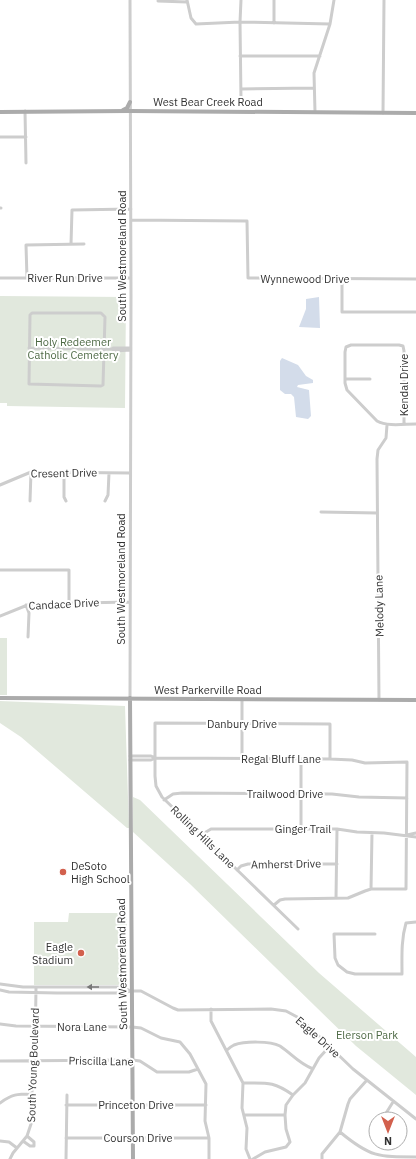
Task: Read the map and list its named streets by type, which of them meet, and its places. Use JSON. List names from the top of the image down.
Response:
{
  "streets": {
    "main road": ["West Bear Creek Road", "South Westmoreland Road", "West Parkerville Road"],
    "street": [
      "River Run Drive",
      "Wynnewood Drive",
      "Kendal Drive",
      "Cresent Drive",
      "Candace Drive",
      "Melody Lane",
      "Danbury Drive",
      "Regal Bluff Lane",
      "Trailwood Drive",
      "Ginger Trail",
      "Rolling Hills Lane",
      "Amherst Drive",
      "Nora Lane",
      "Eagle Drive",
      "Priscilla Lane",
      "South Young Boulevard",
      "Princeton Drive",
      "Courson Drive"
    ]
  },
  "crossings": [
    ["West Bear Creek Road", "South Westmoreland Road"],
    ["South Westmoreland Road", "River Run Drive"],
    ["South Westmoreland Road", "Wynnewood Drive"],
    ["South Westmoreland Road", "Cresent Drive"],
    ["South Westmoreland Road", "Candace Drive"],
    ["South Westmoreland Road", "West Parkerville Road"],
    ["South Westmoreland Road", "Regal Bluff Lane"],
    ["South Westmoreland Road", "Nora Lane"],
    ["South Westmoreland Road", "Eagle Drive"],
    ["South Westmoreland Road", "Priscilla Lane"],
    ["South Westmoreland Road", "Princeton Drive"],
    ["South Westmoreland Road", "Courson Drive"],
    ["Melody Lane", "West Parkerville Road"],
    ["Danbury Drive", "Regal Bluff Lane"],
    ["Danbury Drive", "Rolling Hills Lane"],
    ["Regal Bluff Lane", "Trailwood Drive"],
    ["Regal Bluff Lane", "Rolling Hills Lane"],
    ["Trailwood Drive", "Rolling Hills Lane"],
    ["Ginger Trail", "Rolling Hills Lane"],
    ["Rolling Hills Lane", "Amherst Drive"],
    ["Nora Lane", "Priscilla Lane"],
    ["Nora Lane", "South Young Boulevard"],
    ["Nora Lane", "Princeton Drive"],
    ["Nora Lane", "Courson Drive"],
    ["Eagle Drive", "South Young Boulevard"],
    ["Priscilla Lane", "South Young Boulevard"]
  ],
  "parks": ["Holy Redeemer Catholic Cemetery", "Elerson Park"],
  "places": ["DeSoto High School", "Eagle Stadium"],
  "north": "bottom"
}
